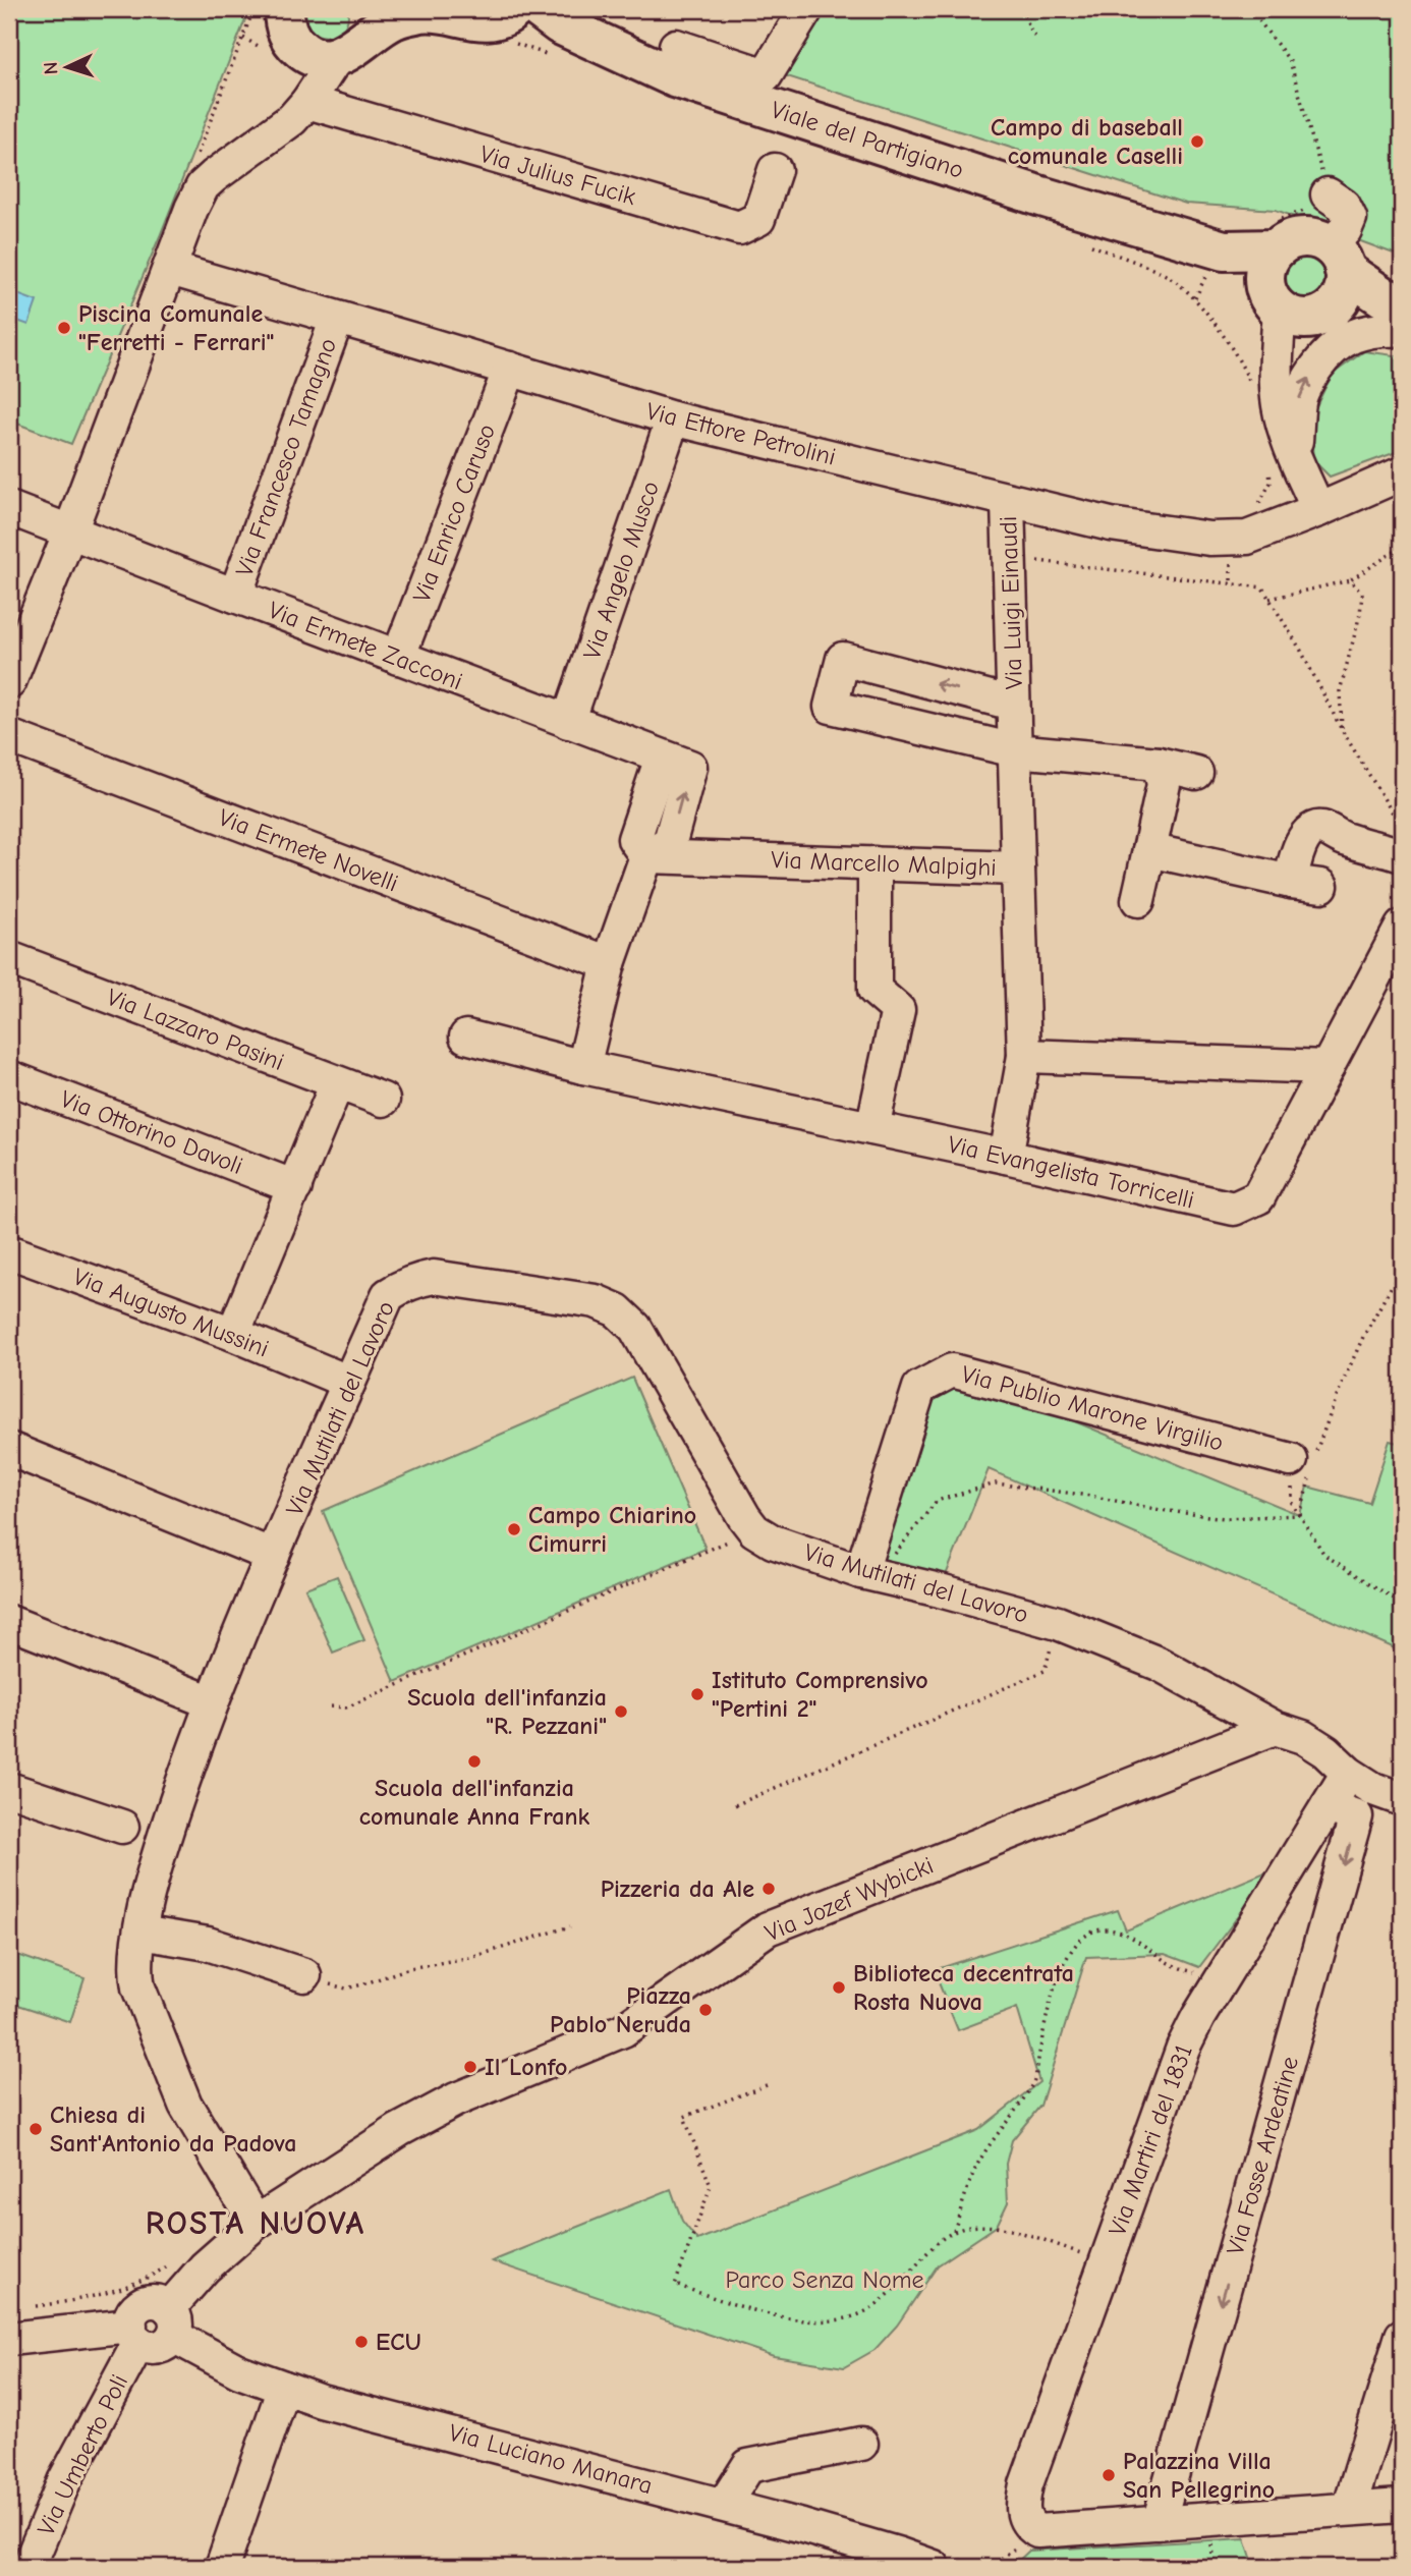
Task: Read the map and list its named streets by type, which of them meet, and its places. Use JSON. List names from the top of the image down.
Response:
{
  "streets": {
    "main road": ["Viale del Partigiano"],
    "street": [
      "Via Julius Fucik",
      "Via Ettore Petrolini",
      "Via Francesco Tamagno",
      "Via Enrico Caruso",
      "Via Angelo Musco",
      "Via Luigi Einaudi",
      "Via Ermete Zacconi",
      "Via Ermete Novelli",
      "Via Marcello Malpighi",
      "Via Lazzaro Pasini",
      "Via Ottorino Davoli",
      "Via Evangelista Torricelli",
      "Via Augusto Mussini",
      "Via Mutilati del Lavoro",
      "Via Publio Marone Virgilio",
      "Via Jozef Wybicki",
      "Via Martiri del 1831",
      "Via Fosse Ardeatine",
      "Via Umberto Poli",
      "Via Luciano Manara"
    ]
  },
  "crossings": [
    ["Via Ettore Petrolini", "Via Francesco Tamagno"],
    ["Via Ettore Petrolini", "Via Enrico Caruso"],
    ["Via Ettore Petrolini", "Via Angelo Musco"],
    ["Via Ettore Petrolini", "Via Luigi Einaudi"],
    ["Via Francesco Tamagno", "Via Ermete Zacconi"],
    ["Via Enrico Caruso", "Via Ermete Zacconi"],
    ["Via Angelo Musco", "Via Ermete Zacconi"],
    ["Via Luigi Einaudi", "Via Marcello Malpighi"],
    ["Via Ermete Zacconi", "Via Marcello Malpighi"],
    ["Via Marcello Malpighi", "Via Evangelista Torricelli"],
    ["Via Mutilati del Lavoro", "Via Publio Marone Virgilio"],
    ["Via Mutilati del Lavoro", "Via Jozef Wybicki"],
    ["Via Mutilati del Lavoro", "Via Martiri del 1831"],
    ["Via Jozef Wybicki", "Via Umberto Poli"],
    ["Via Jozef Wybicki", "Via Luciano Manara"],
    ["Via Martiri del 1831", "Via Fosse Ardeatine"],
    ["Via Umberto Poli", "Via Luciano Manara"]
  ],
  "one_way": ["Via Fosse Ardeatine"],
  "districts": ["ROSTA NUOVA"],
  "parks": ["Parco Senza Nome"],
  "places": [
    "Campo di baseball comunale Caselli",
    "Piscina Comunale \"Ferretti - Ferrari\"",
    "Campo Chiarino Cimurri",
    "Istituto Comprensivo \"Pertini 2\"",
    "Scuola dell'infanzia \"R. Pezzani\"",
    "Scuola dell'infanzia comunale Anna Frank",
    "Pizzeria da Ale",
    "Biblioteca decentrata Rosta Nuova",
    "Piazza Pablo Neruda",
    "Il Lonfo",
    "Chiesa di Sant'Antonio da Padova",
    "ECU",
    "Palazzina Villa San Pellegrino"
  ],
  "north": "left"
}
